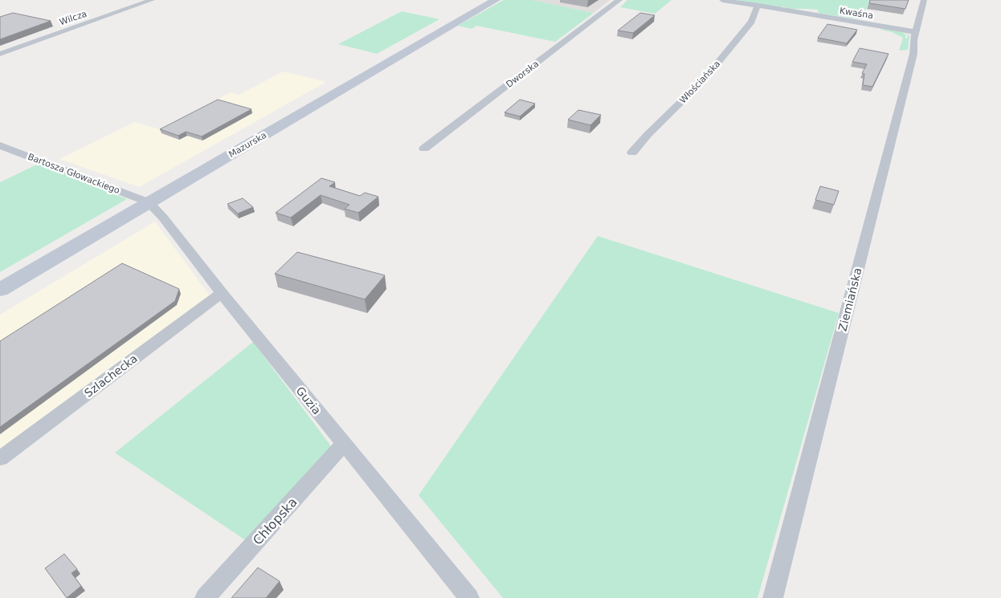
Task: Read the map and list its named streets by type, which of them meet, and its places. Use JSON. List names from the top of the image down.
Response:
{
  "streets": {
    "main road": ["Mazurska"],
    "street": [
      "Kwaśna",
      "Wilcza",
      "Dworska",
      "Włościańska",
      "Bartosza Głowackiego",
      "Ziemiańska",
      "Szlachecka",
      "Guzia",
      "Chłopska"
    ]
  },
  "crossings": [
    ["Kwaśna", "Włościańska"],
    ["Kwaśna", "Ziemiańska"],
    ["Mazurska", "Bartosza Głowackiego"],
    ["Mazurska", "Guzia"],
    ["Bartosza Głowackiego", "Guzia"],
    ["Szlachecka", "Guzia"],
    ["Guzia", "Chłopska"]
  ]
}
